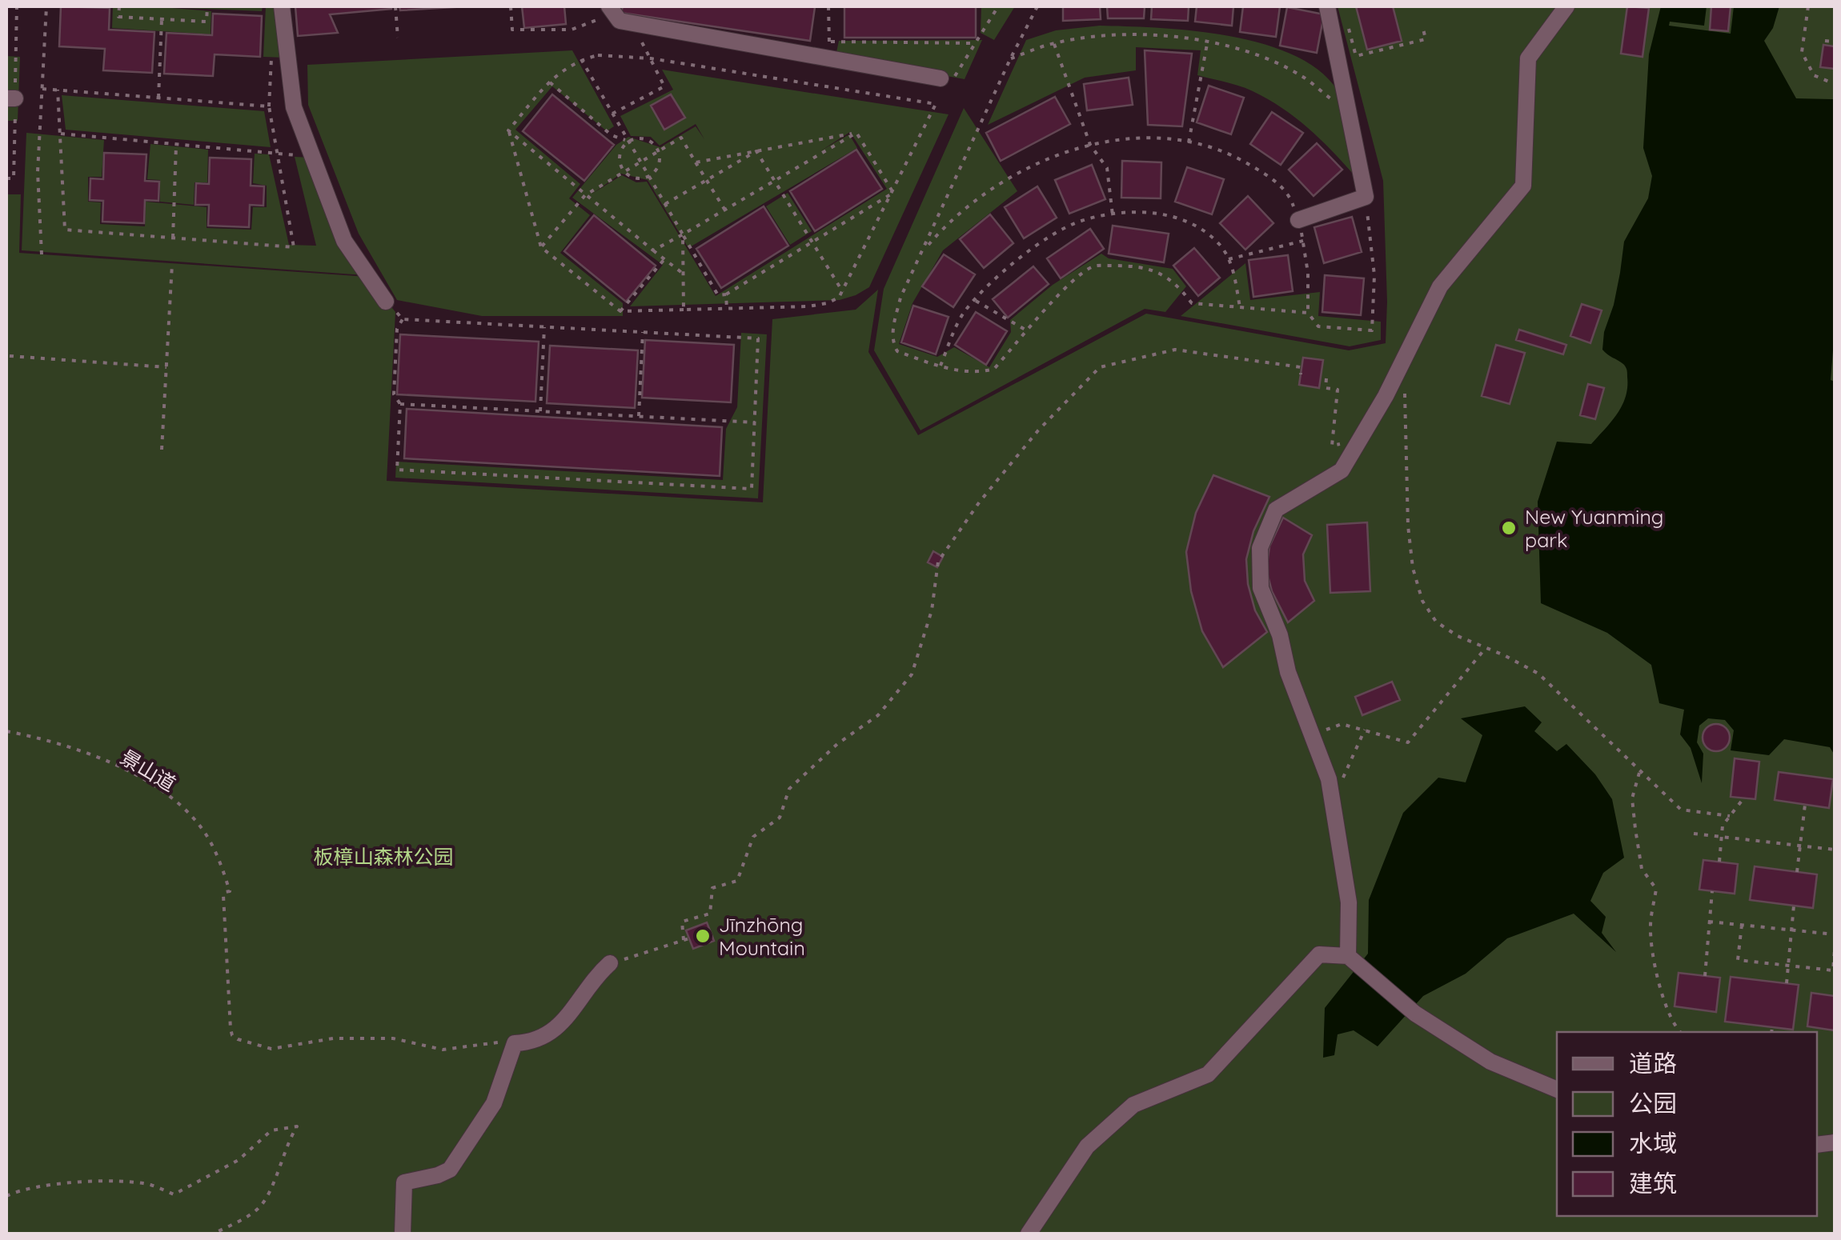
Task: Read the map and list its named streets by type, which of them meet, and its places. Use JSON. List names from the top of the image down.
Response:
{
  "streets": {
    "path": ["景山道"]
  },
  "parks": ["板樟山森林公园"],
  "places": ["New Yuanming park", "Jīnzhōng Mountain"],
  "legend": [
    "道路",
    "公园",
    "水域",
    "建筑"
  ]
}
